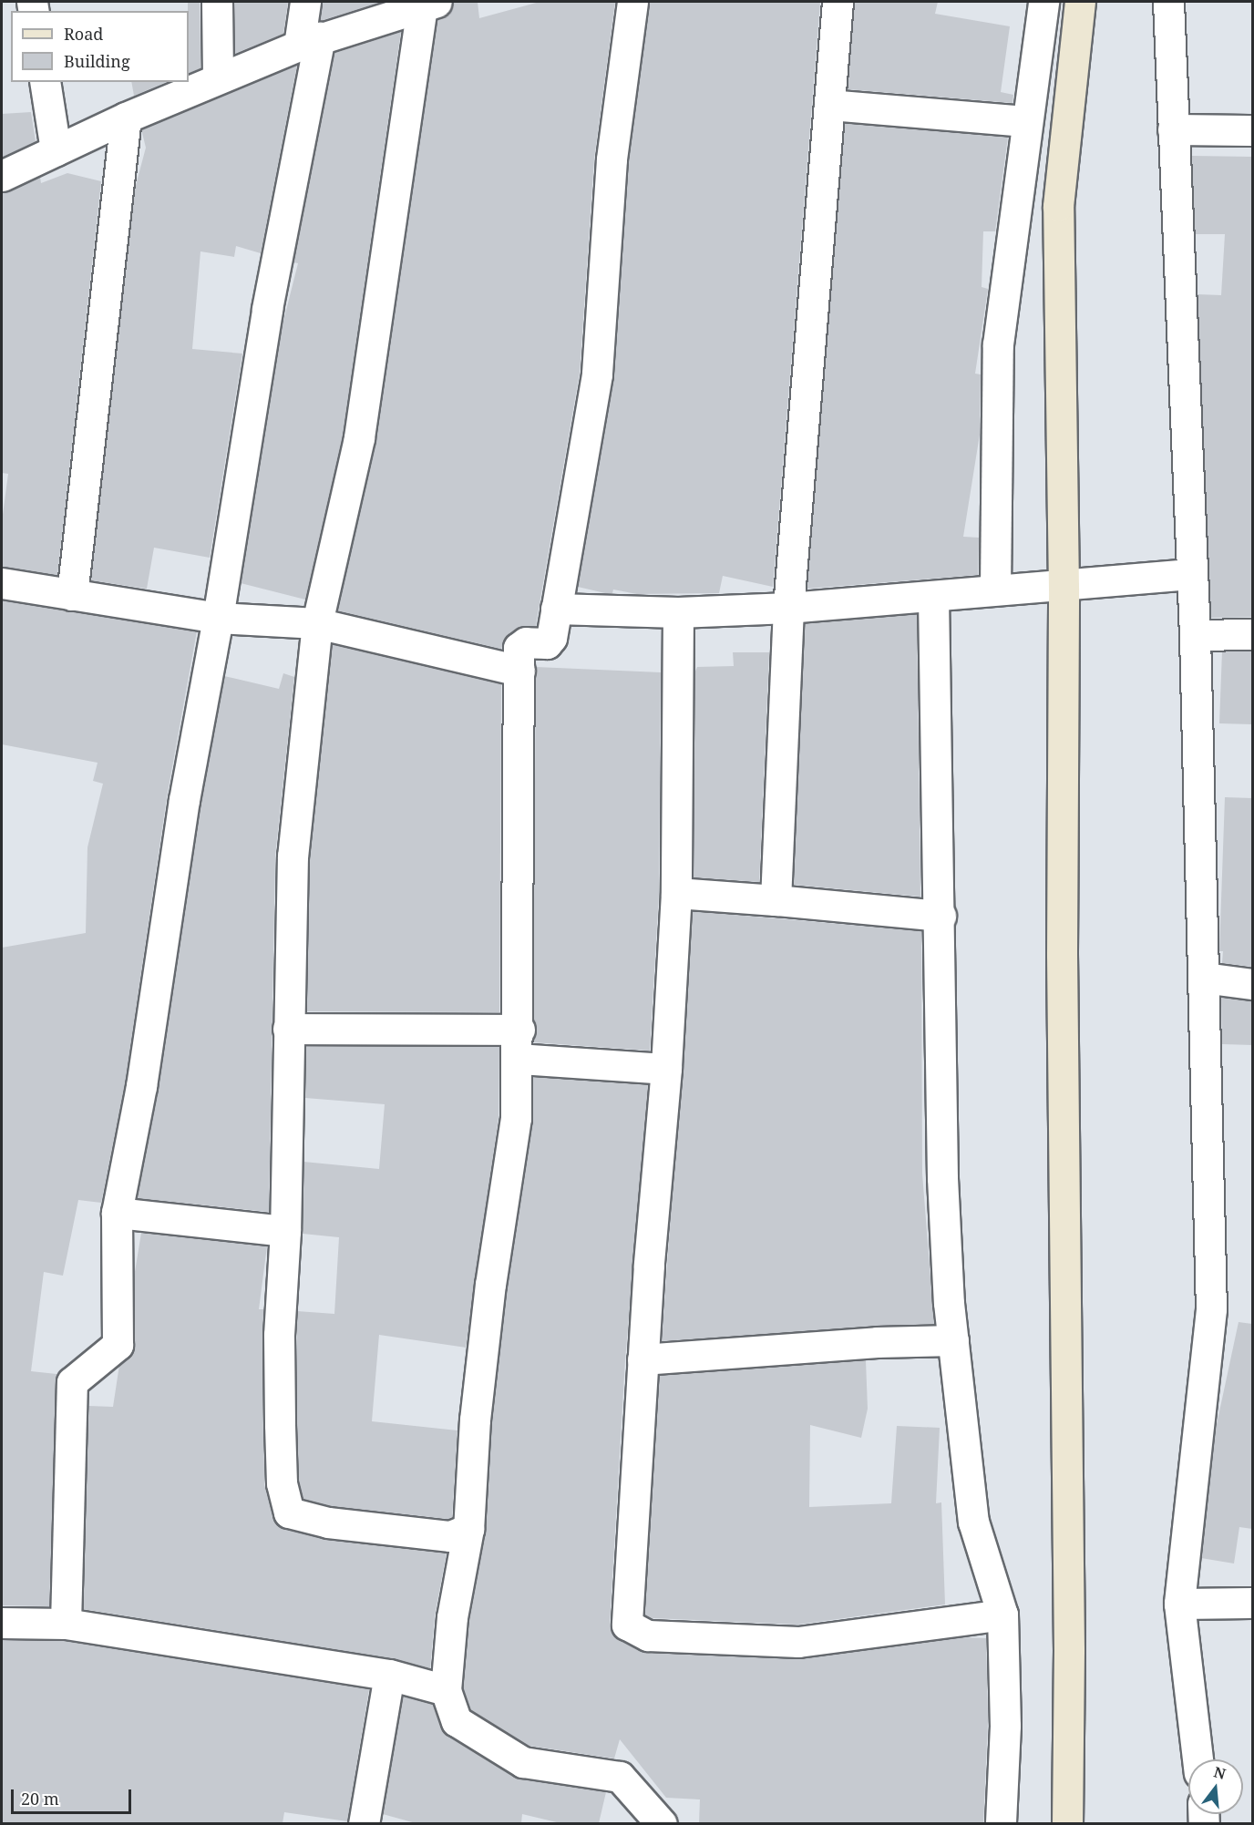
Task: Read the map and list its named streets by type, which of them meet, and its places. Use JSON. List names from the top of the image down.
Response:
{
  "legend": ["Road", "Building"],
  "scale_bar": "20 m",
  "north": "top"
}
